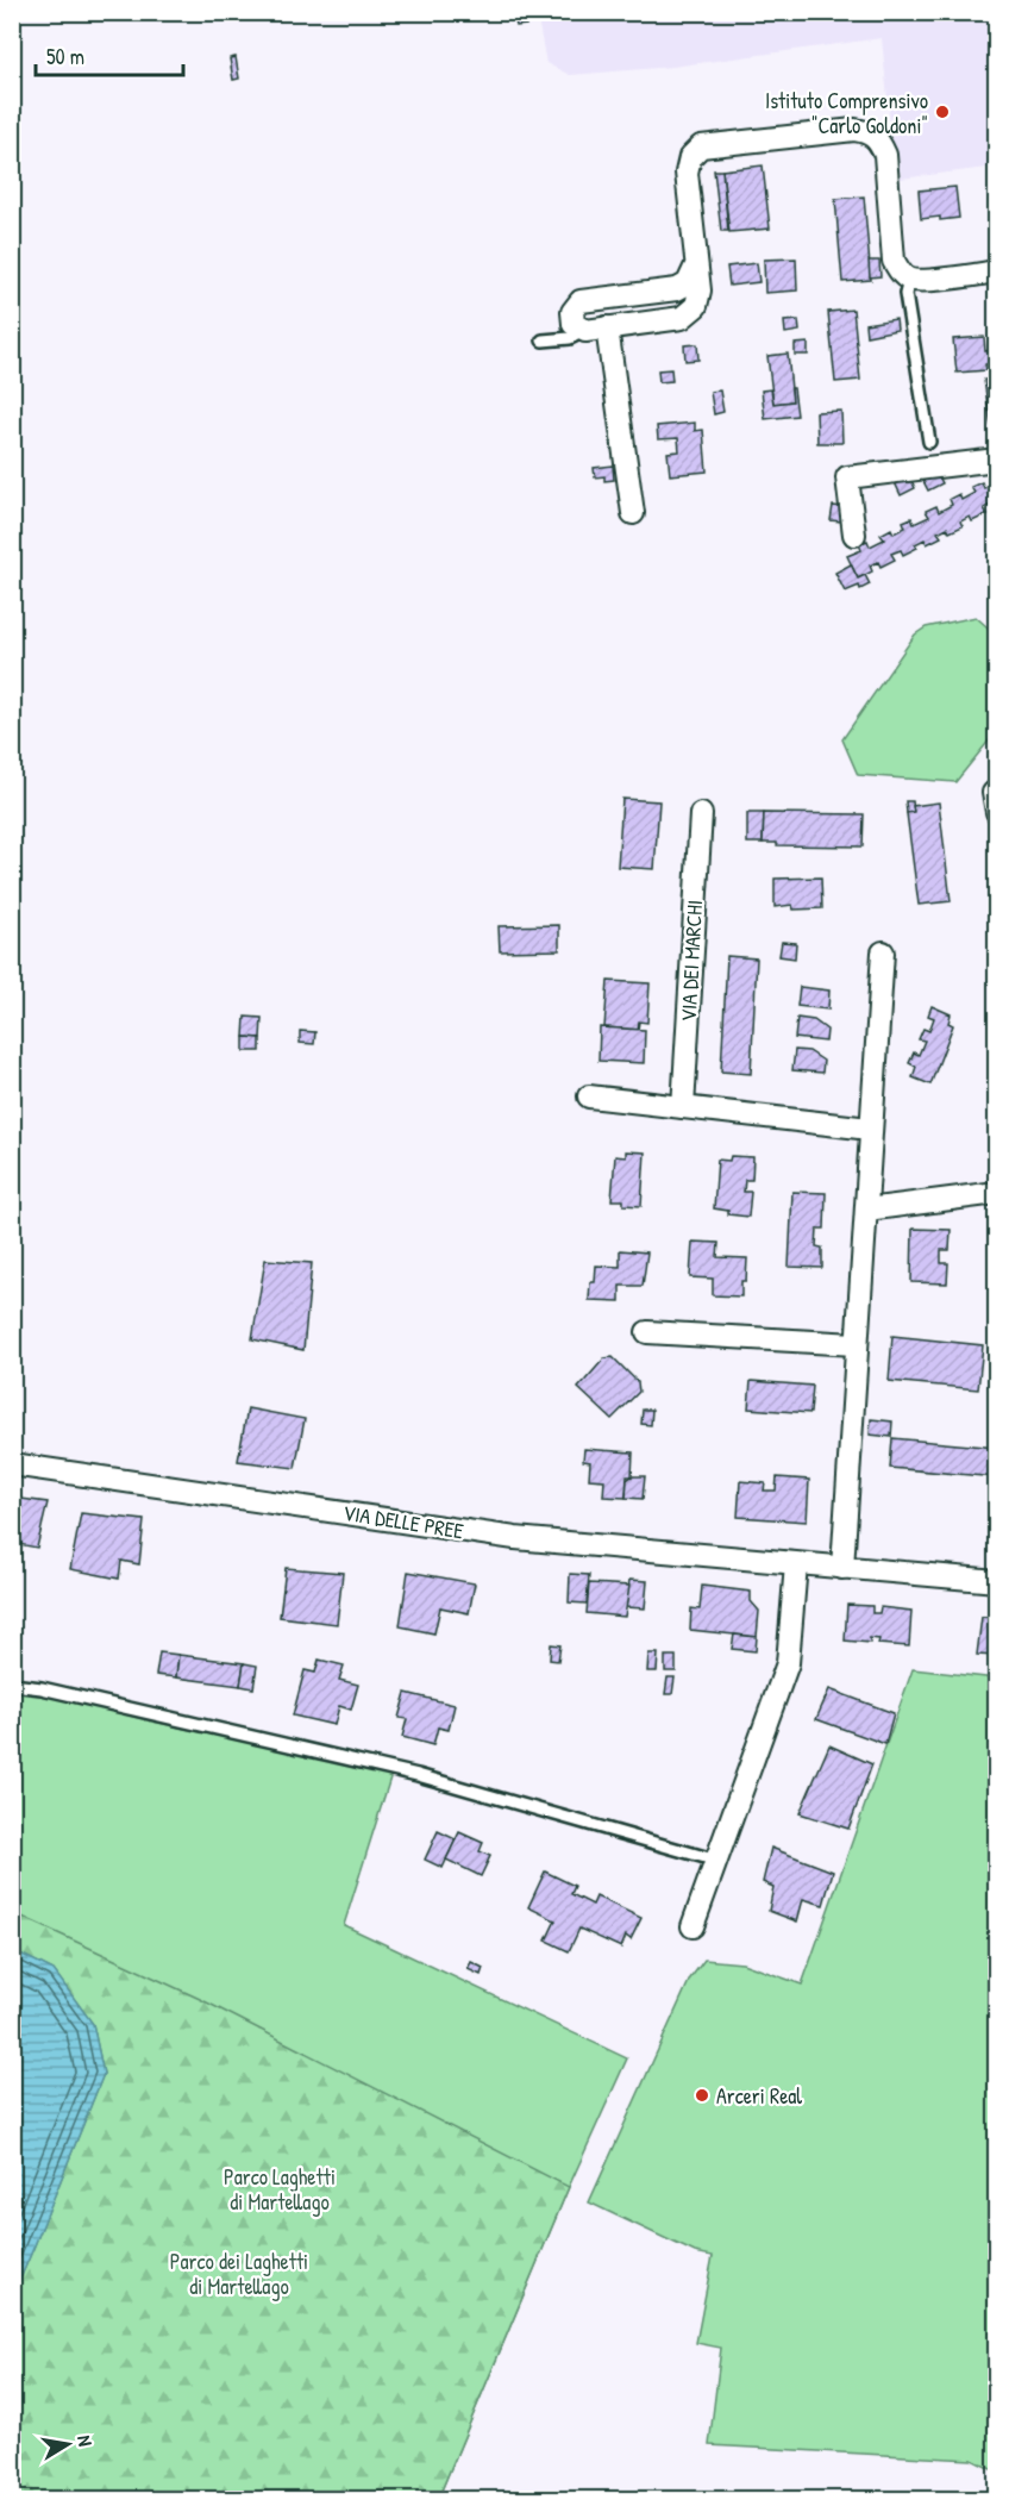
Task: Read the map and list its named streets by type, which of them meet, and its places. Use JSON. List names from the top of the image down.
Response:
{
  "streets": {
    "street": ["VIA DEI MARCHI", "VIA DELLE PREE"]
  },
  "parks": ["Parco Laghetti di Martellago", "Parco dei Laghetti di Martellago"],
  "places": ["Istituto Comprensivo \"Carlo Goldoni\"", "Arceri Real"],
  "scale_bar": "50 m",
  "north": "right"
}
